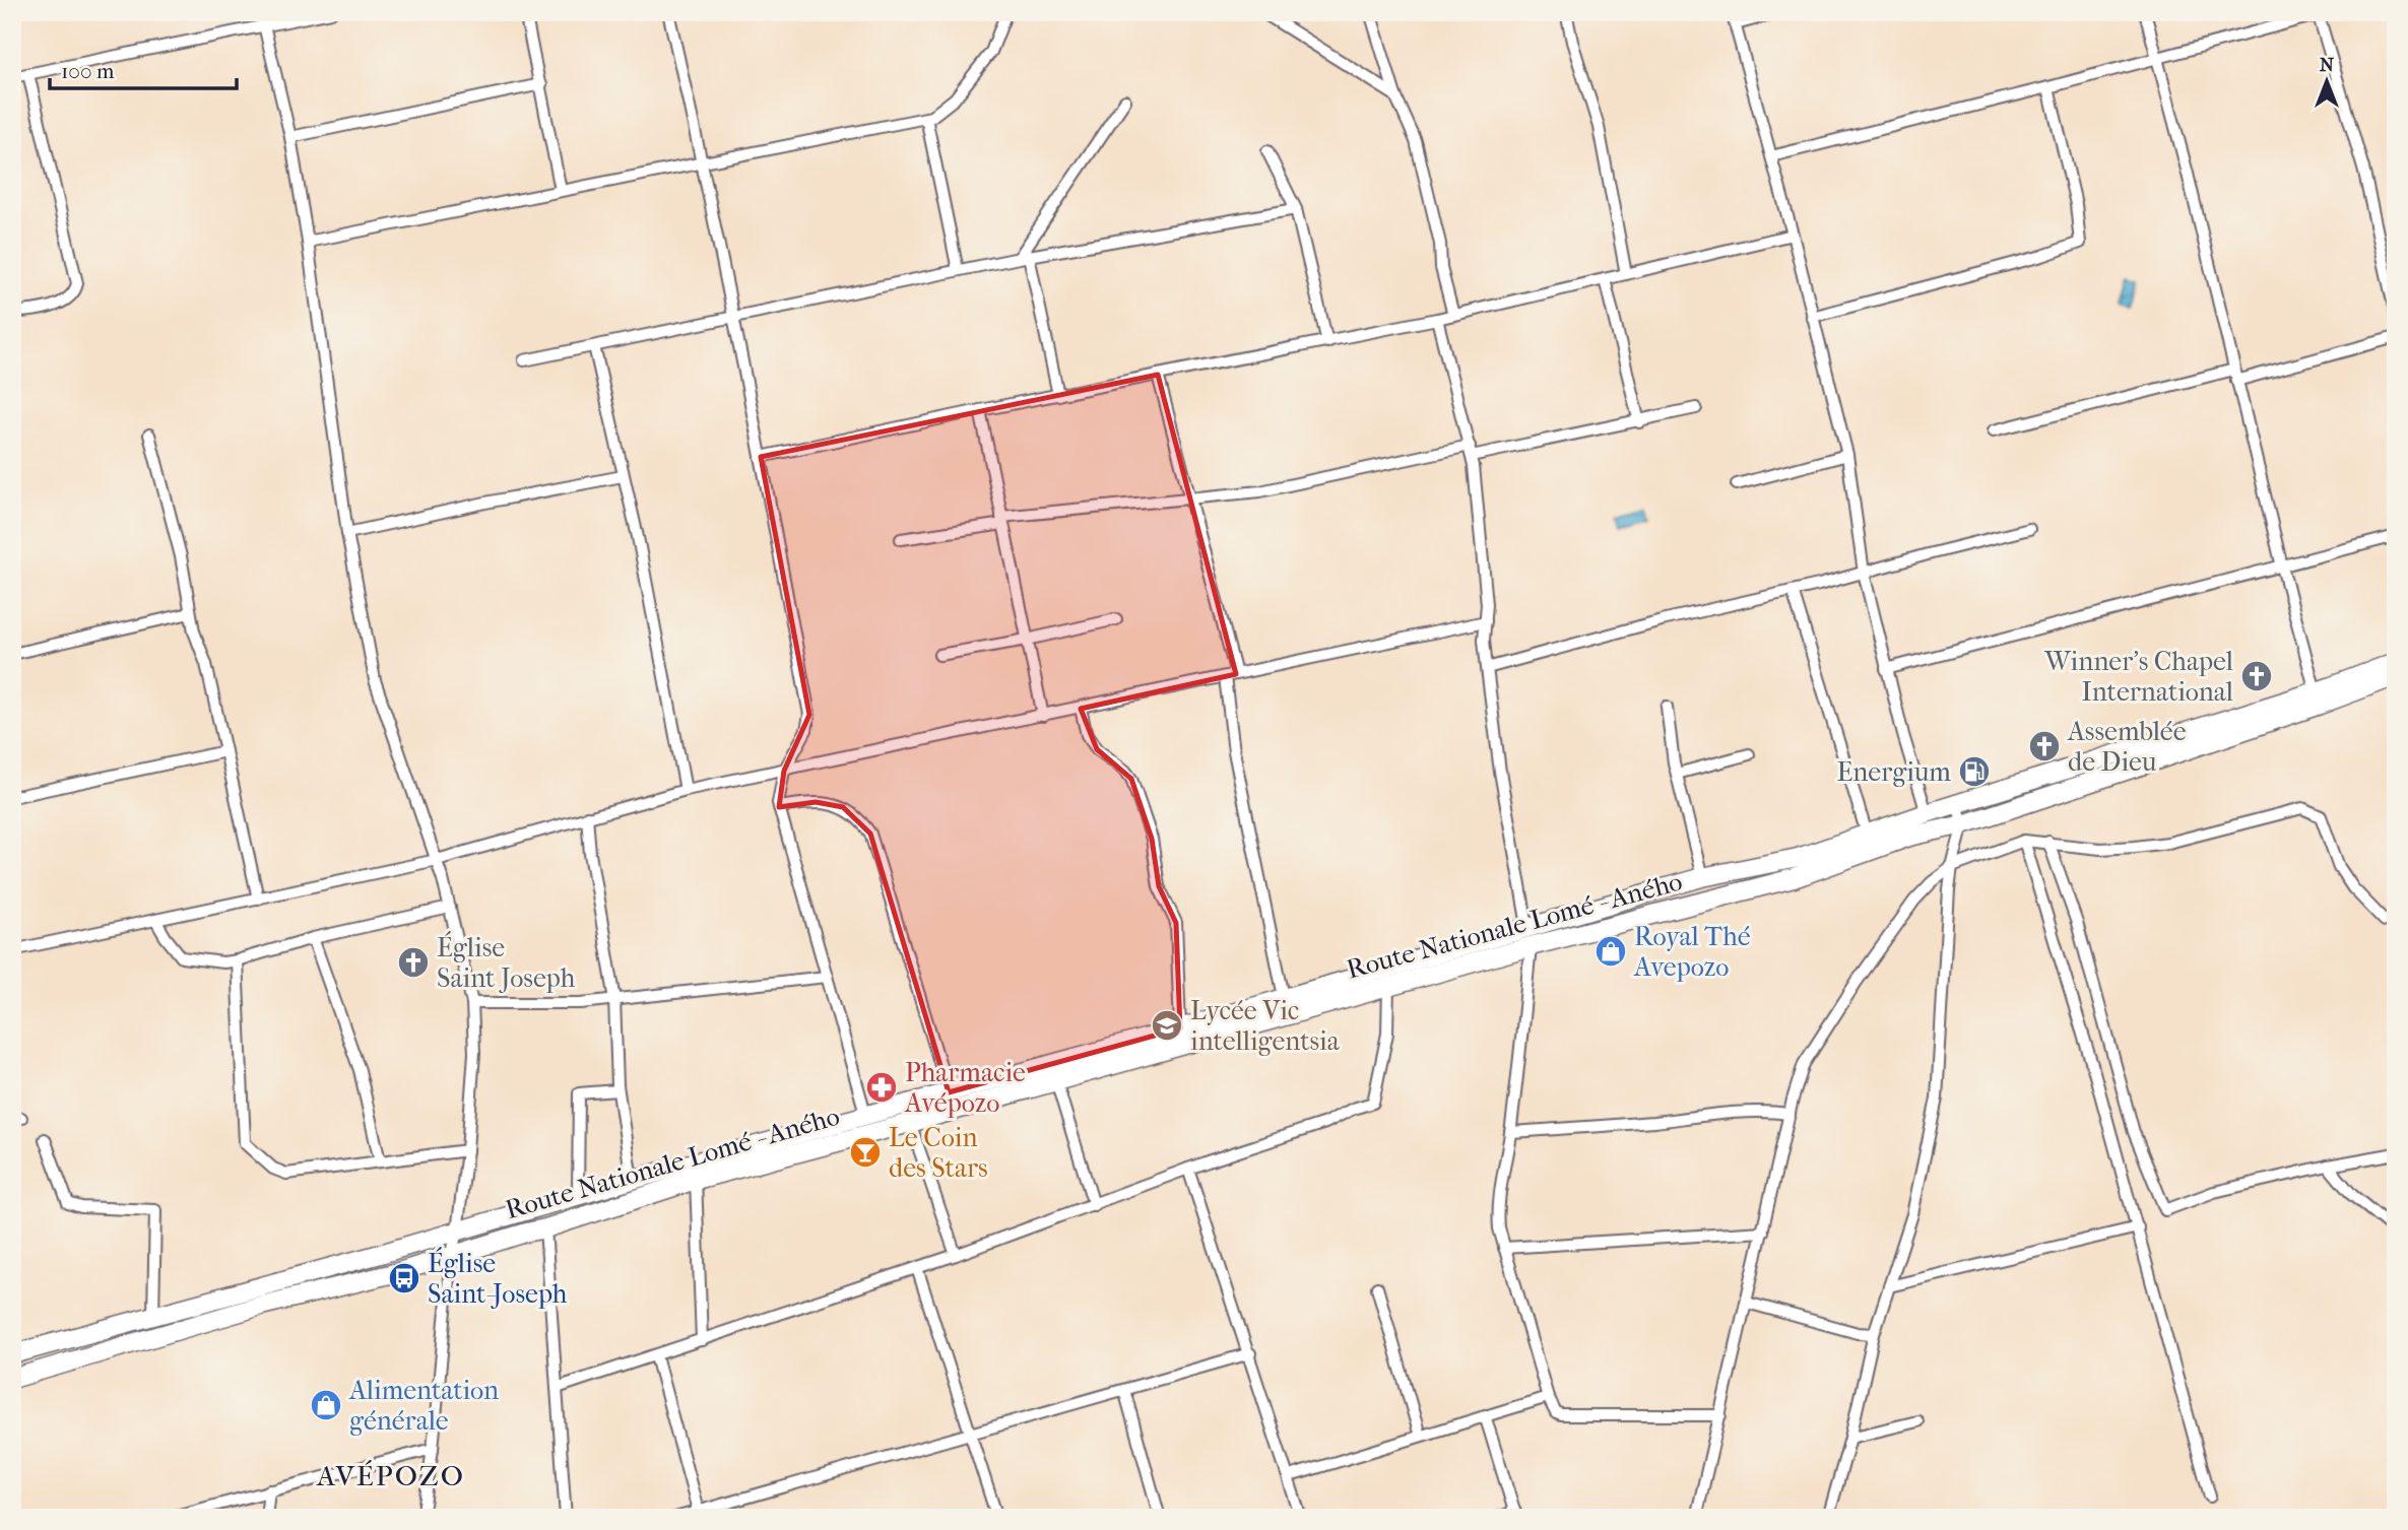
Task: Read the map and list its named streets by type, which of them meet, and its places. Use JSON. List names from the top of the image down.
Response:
{
  "streets": {
    "highway": ["Route Nationale Lomé - Aného"]
  },
  "districts": ["AVÉPOZO"],
  "places": {
    "church": ["Winner's Chapel International", "Assemblée de Dieu", "Église Saint Joseph"],
    "fuel station": ["Energium"],
    "shop": ["Royal Thé Avepozo", "Alimentation générale"],
    "school or university": ["Lycée Vic intelligentsia"],
    "pharmacy": ["Pharmacie Avépozo"],
    "bar": ["Le Coin des Stars"],
    "bus stop": ["Église Saint-Joseph"]
  },
  "scale_bar": "100 m",
  "north": "top"
}
